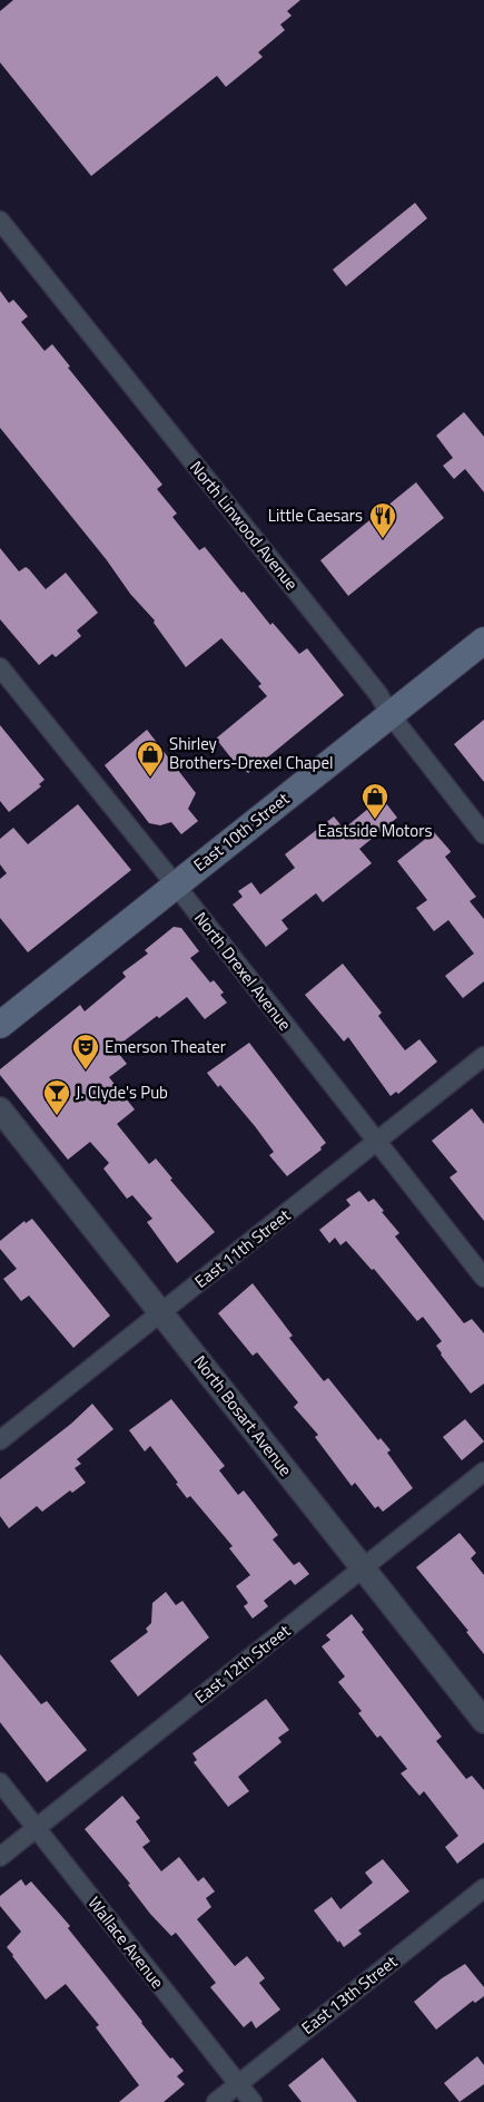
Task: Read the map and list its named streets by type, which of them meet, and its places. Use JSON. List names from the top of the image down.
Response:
{
  "streets": {
    "main road": ["East 10th Street"],
    "street": [
      "North Linwood Avenue",
      "North Drexel Avenue",
      "East 11th Street",
      "North Bosart Avenue",
      "East 12th Street",
      "Wallace Avenue",
      "East 13th Street"
    ]
  },
  "crossings": [
    ["North Linwood Avenue", "East 10th Street"],
    ["East 10th Street", "North Drexel Avenue"],
    ["North Drexel Avenue", "East 11th Street"],
    ["East 11th Street", "North Bosart Avenue"],
    ["North Bosart Avenue", "East 12th Street"],
    ["East 12th Street", "Wallace Avenue"],
    ["Wallace Avenue", "East 13th Street"]
  ],
  "places": {
    "restaurant": ["Little Caesars"],
    "shop": ["Shirley Brothers-Drexel Chapel", "Eastside Motors"],
    "theatre": ["Emerson Theater"],
    "bar": ["J. Clyde's Pub"]
  }
}
